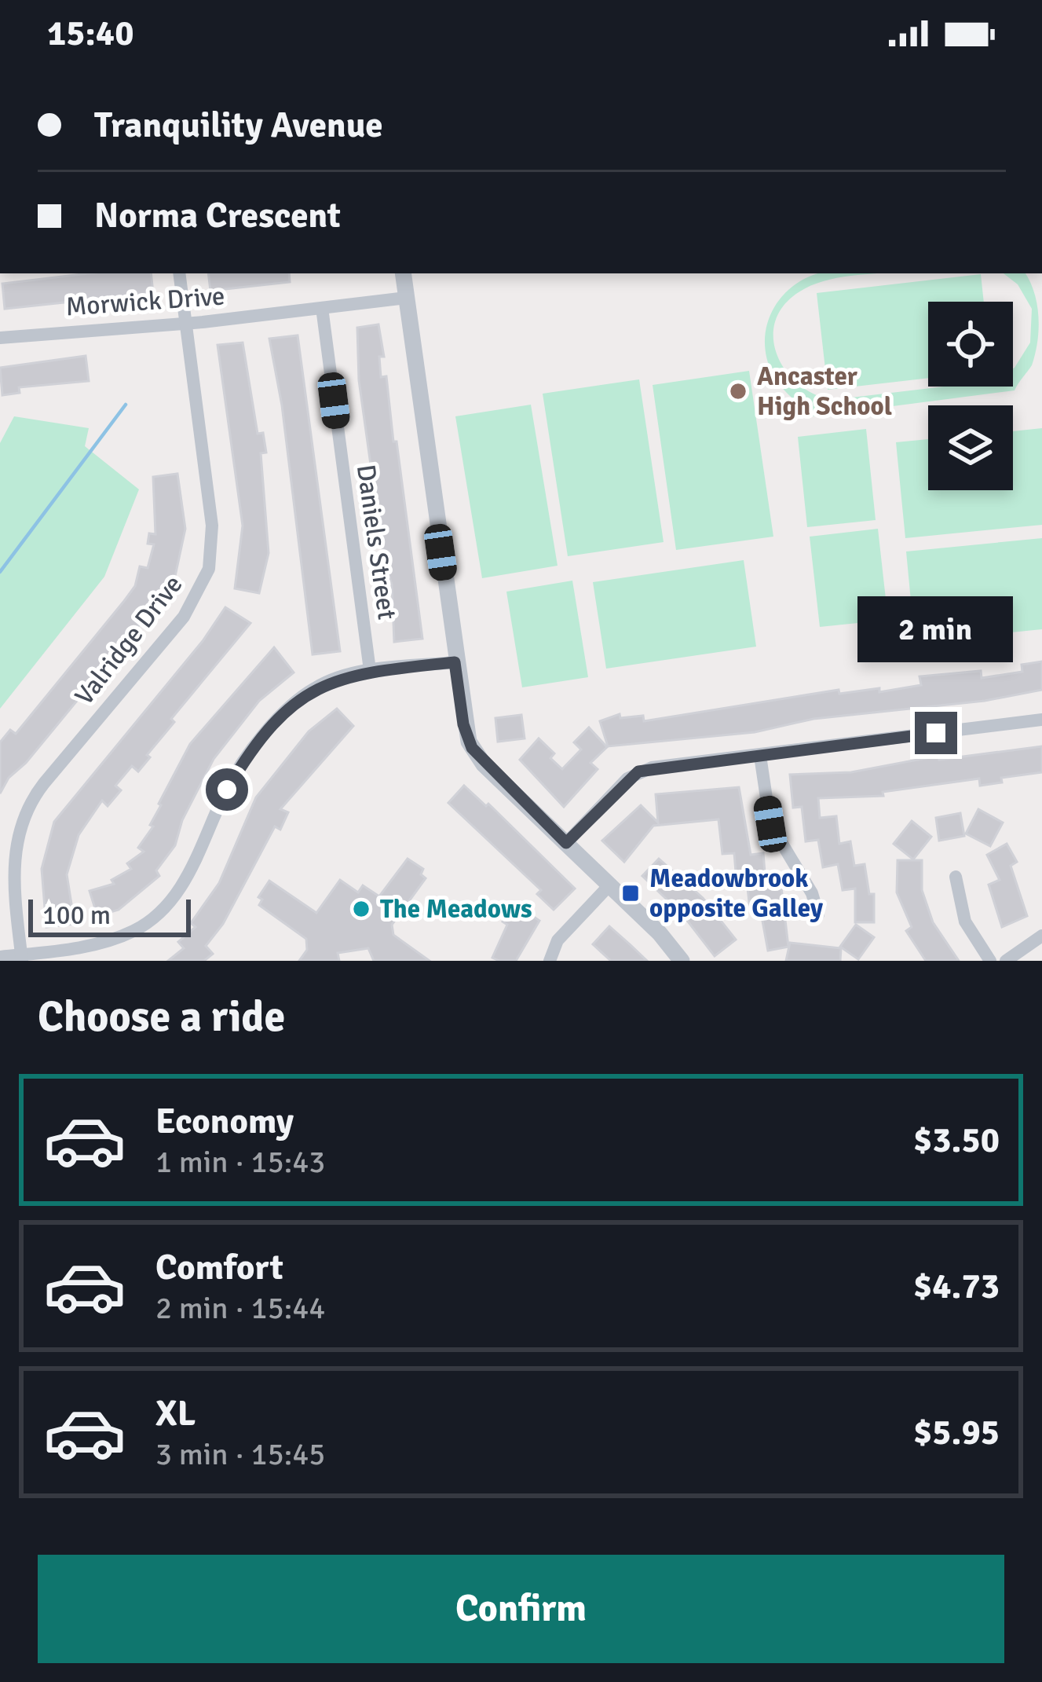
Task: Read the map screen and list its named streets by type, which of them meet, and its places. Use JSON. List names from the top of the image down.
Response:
{
  "streets": {
    "street": ["Morwick Drive", "Daniels Street", "Valridge Drive"]
  },
  "crossings": [
    ["Morwick Drive", "Daniels Street"],
    ["Morwick Drive", "Valridge Drive"]
  ],
  "places": {
    "other": ["Ancaster High School", "The Meadows"],
    "transit": ["Meadowbrook opposite Galley"]
  },
  "scale_bar": "100 m",
  "page": {
    "status": "15:40",
    "banner": ["Tranquility Avenue", "Norma Crescent"],
    "bubble": "2 min",
    "scale": "100 m",
    "heading": "Choose a ride",
    "list": [
      {
        "name": "Economy",
        "note": "1 min · 15:43",
        "value": "$3.50"
      },
      {
        "name": "Comfort",
        "note": "2 min · 15:44",
        "value": "$4.73"
      },
      {
        "name": "XL",
        "note": "3 min · 15:45",
        "value": "$5.95"
      }
    ],
    "buttons": "Confirm"
  }
}
